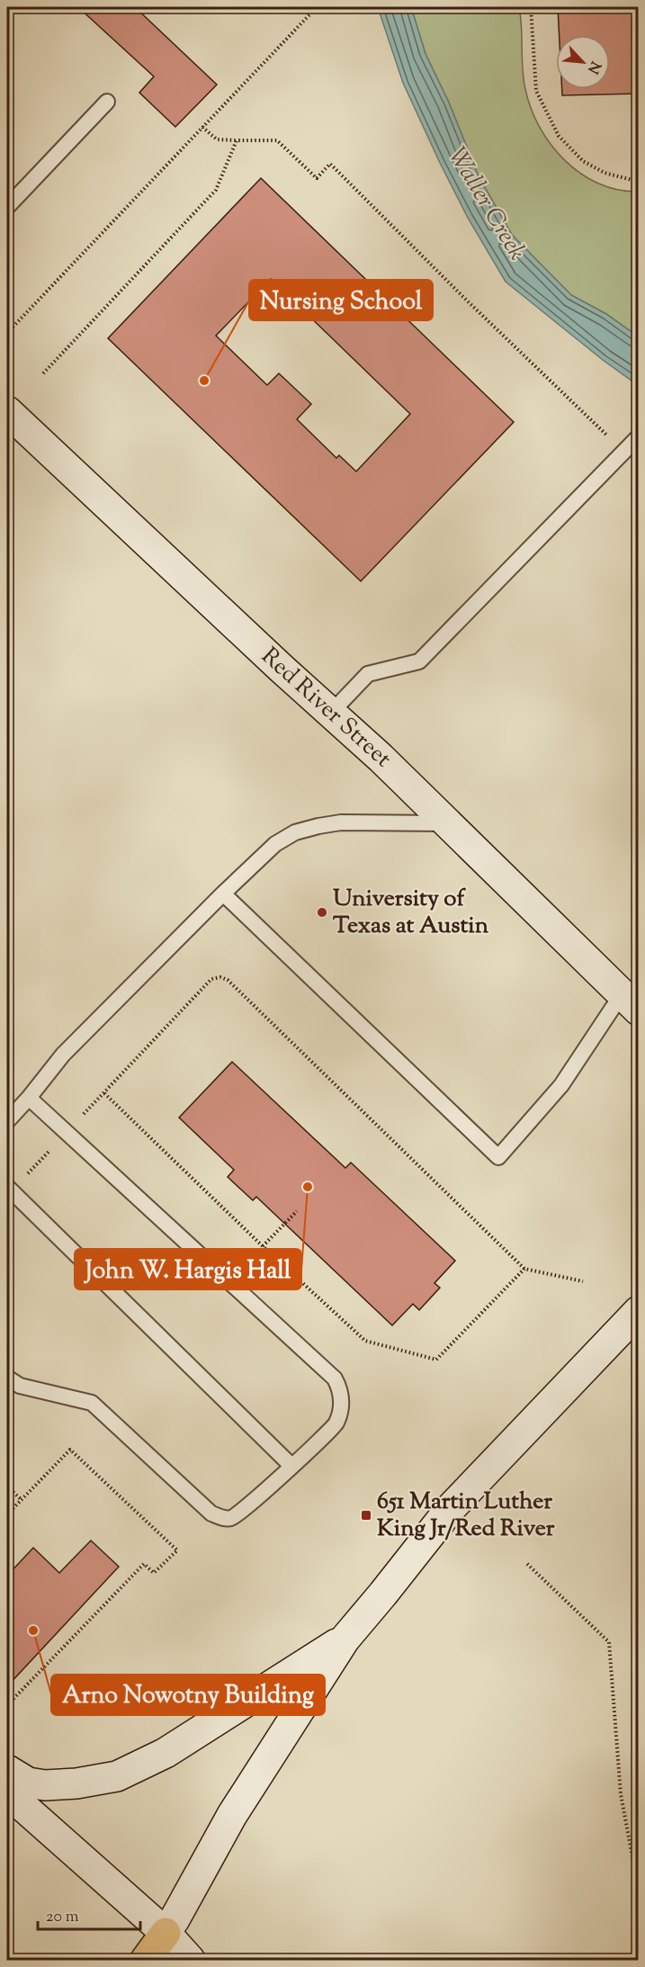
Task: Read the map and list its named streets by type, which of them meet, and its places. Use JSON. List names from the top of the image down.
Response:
{
  "streets": {
    "main road": ["Red River Street"]
  },
  "water": ["Waller Creek"],
  "places": {
    "other": [
      "Nursing School",
      "University of Texas at Austin",
      "John W. Hargis Hall",
      "Arno Nowotny Building"
    ],
    "transit": ["651 Martin Luther King Jr/Red River"]
  },
  "scale_bar": "20 m",
  "north": "bottom right"
}
